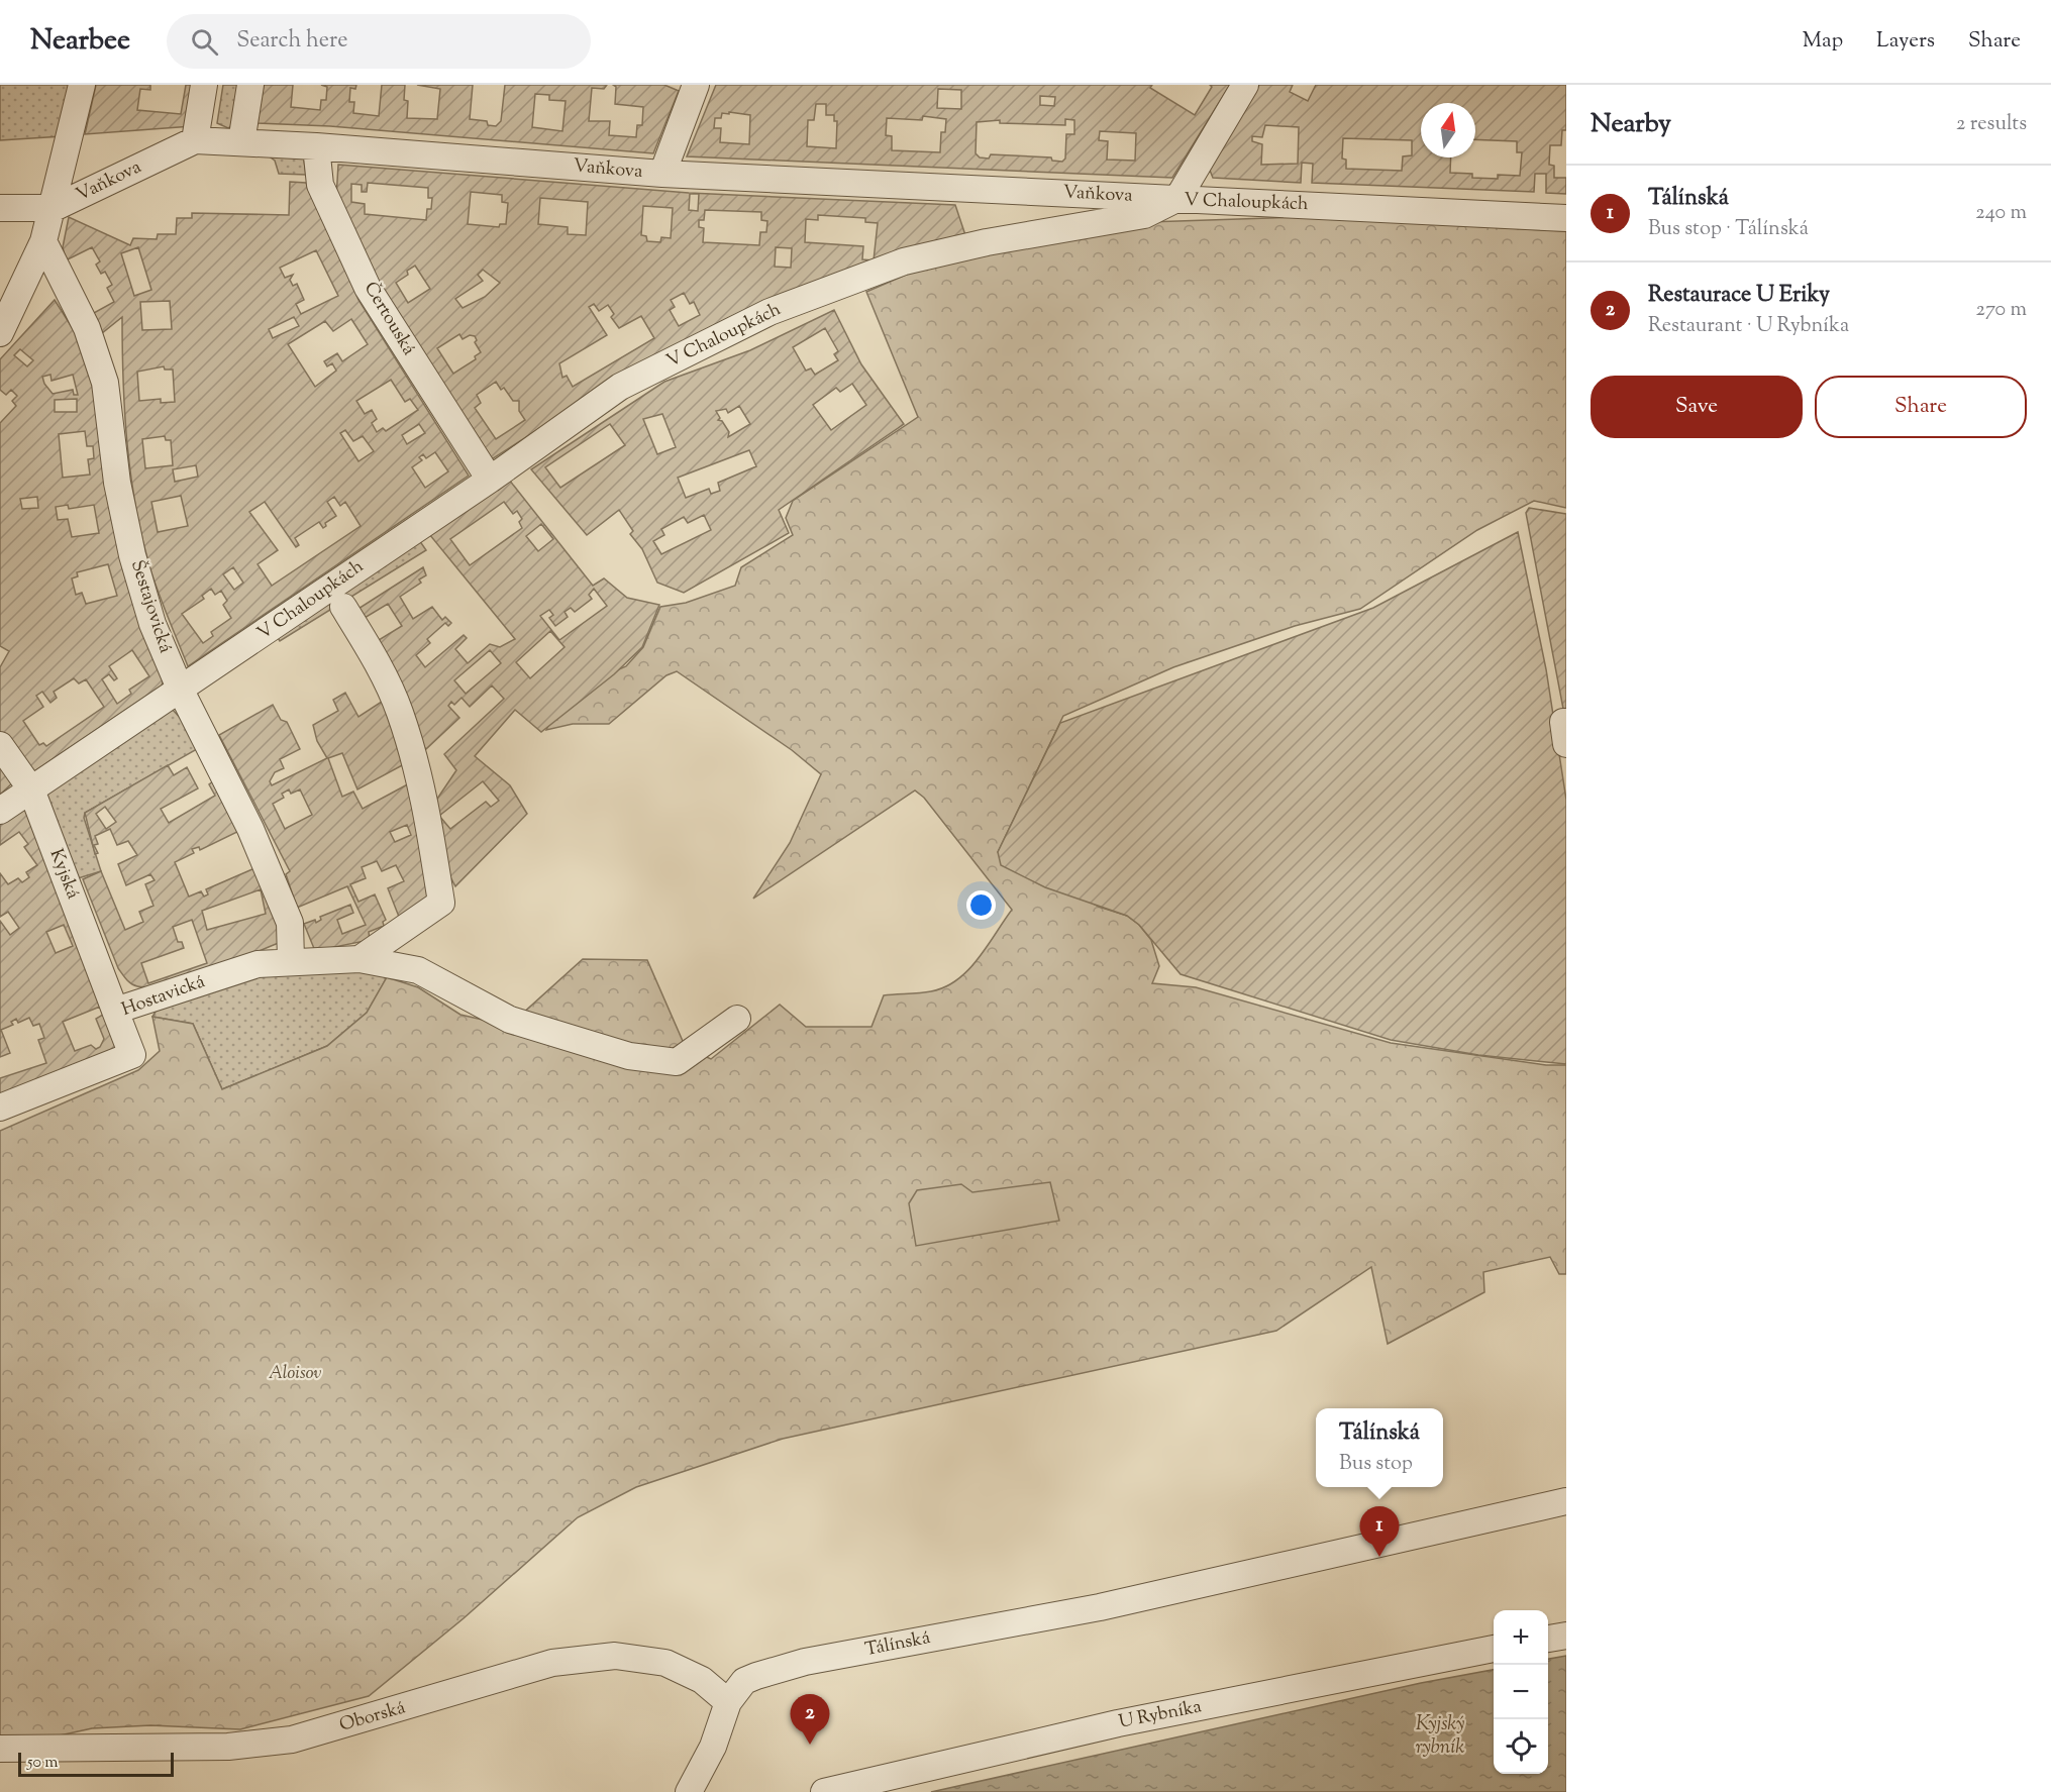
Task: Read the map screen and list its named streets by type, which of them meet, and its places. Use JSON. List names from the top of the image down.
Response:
{
  "streets": {
    "street": [
      "Vaňkova",
      "V Chaloupkách",
      "Čertouská",
      "Šestajovická",
      "Kyjská",
      "Hostavická",
      "Tálínská",
      "U Rybníka",
      "Oborská"
    ]
  },
  "crossings": [
    ["Vaňkova", "V Chaloupkách"],
    ["Vaňkova", "Čertouská"],
    ["V Chaloupkách", "Čertouská"],
    ["V Chaloupkách", "Šestajovická"],
    ["V Chaloupkách", "Kyjská"],
    ["Šestajovická", "Hostavická"],
    ["Kyjská", "Hostavická"],
    ["Tálínská", "Oborská"]
  ],
  "water": ["Kyjský rybník"],
  "parks": ["Aloisov"],
  "scale_bar": "50 m",
  "north": "top",
  "page": {
    "header": "Nearbee",
    "search": "Search here",
    "nav": ["Map", "Layers", "Share"],
    "heading": ["Nearby", "2 results"],
    "list": [
      {
        "mark": "1",
        "name": "Tálínská",
        "note": "Bus stop · Tálínská",
        "value": "240 m"
      },
      {
        "mark": "2",
        "name": "Restaurace U Eriky",
        "note": "Restaurant · U Rybníka",
        "value": "270 m"
      }
    ],
    "buttons": ["Save", "Share"],
    "popup": ["Tálínská", "Bus stop"],
    "pins": ["1", "2"],
    "map_buttons": ["+", "−"],
    "scale": "50 m"
  }
}
